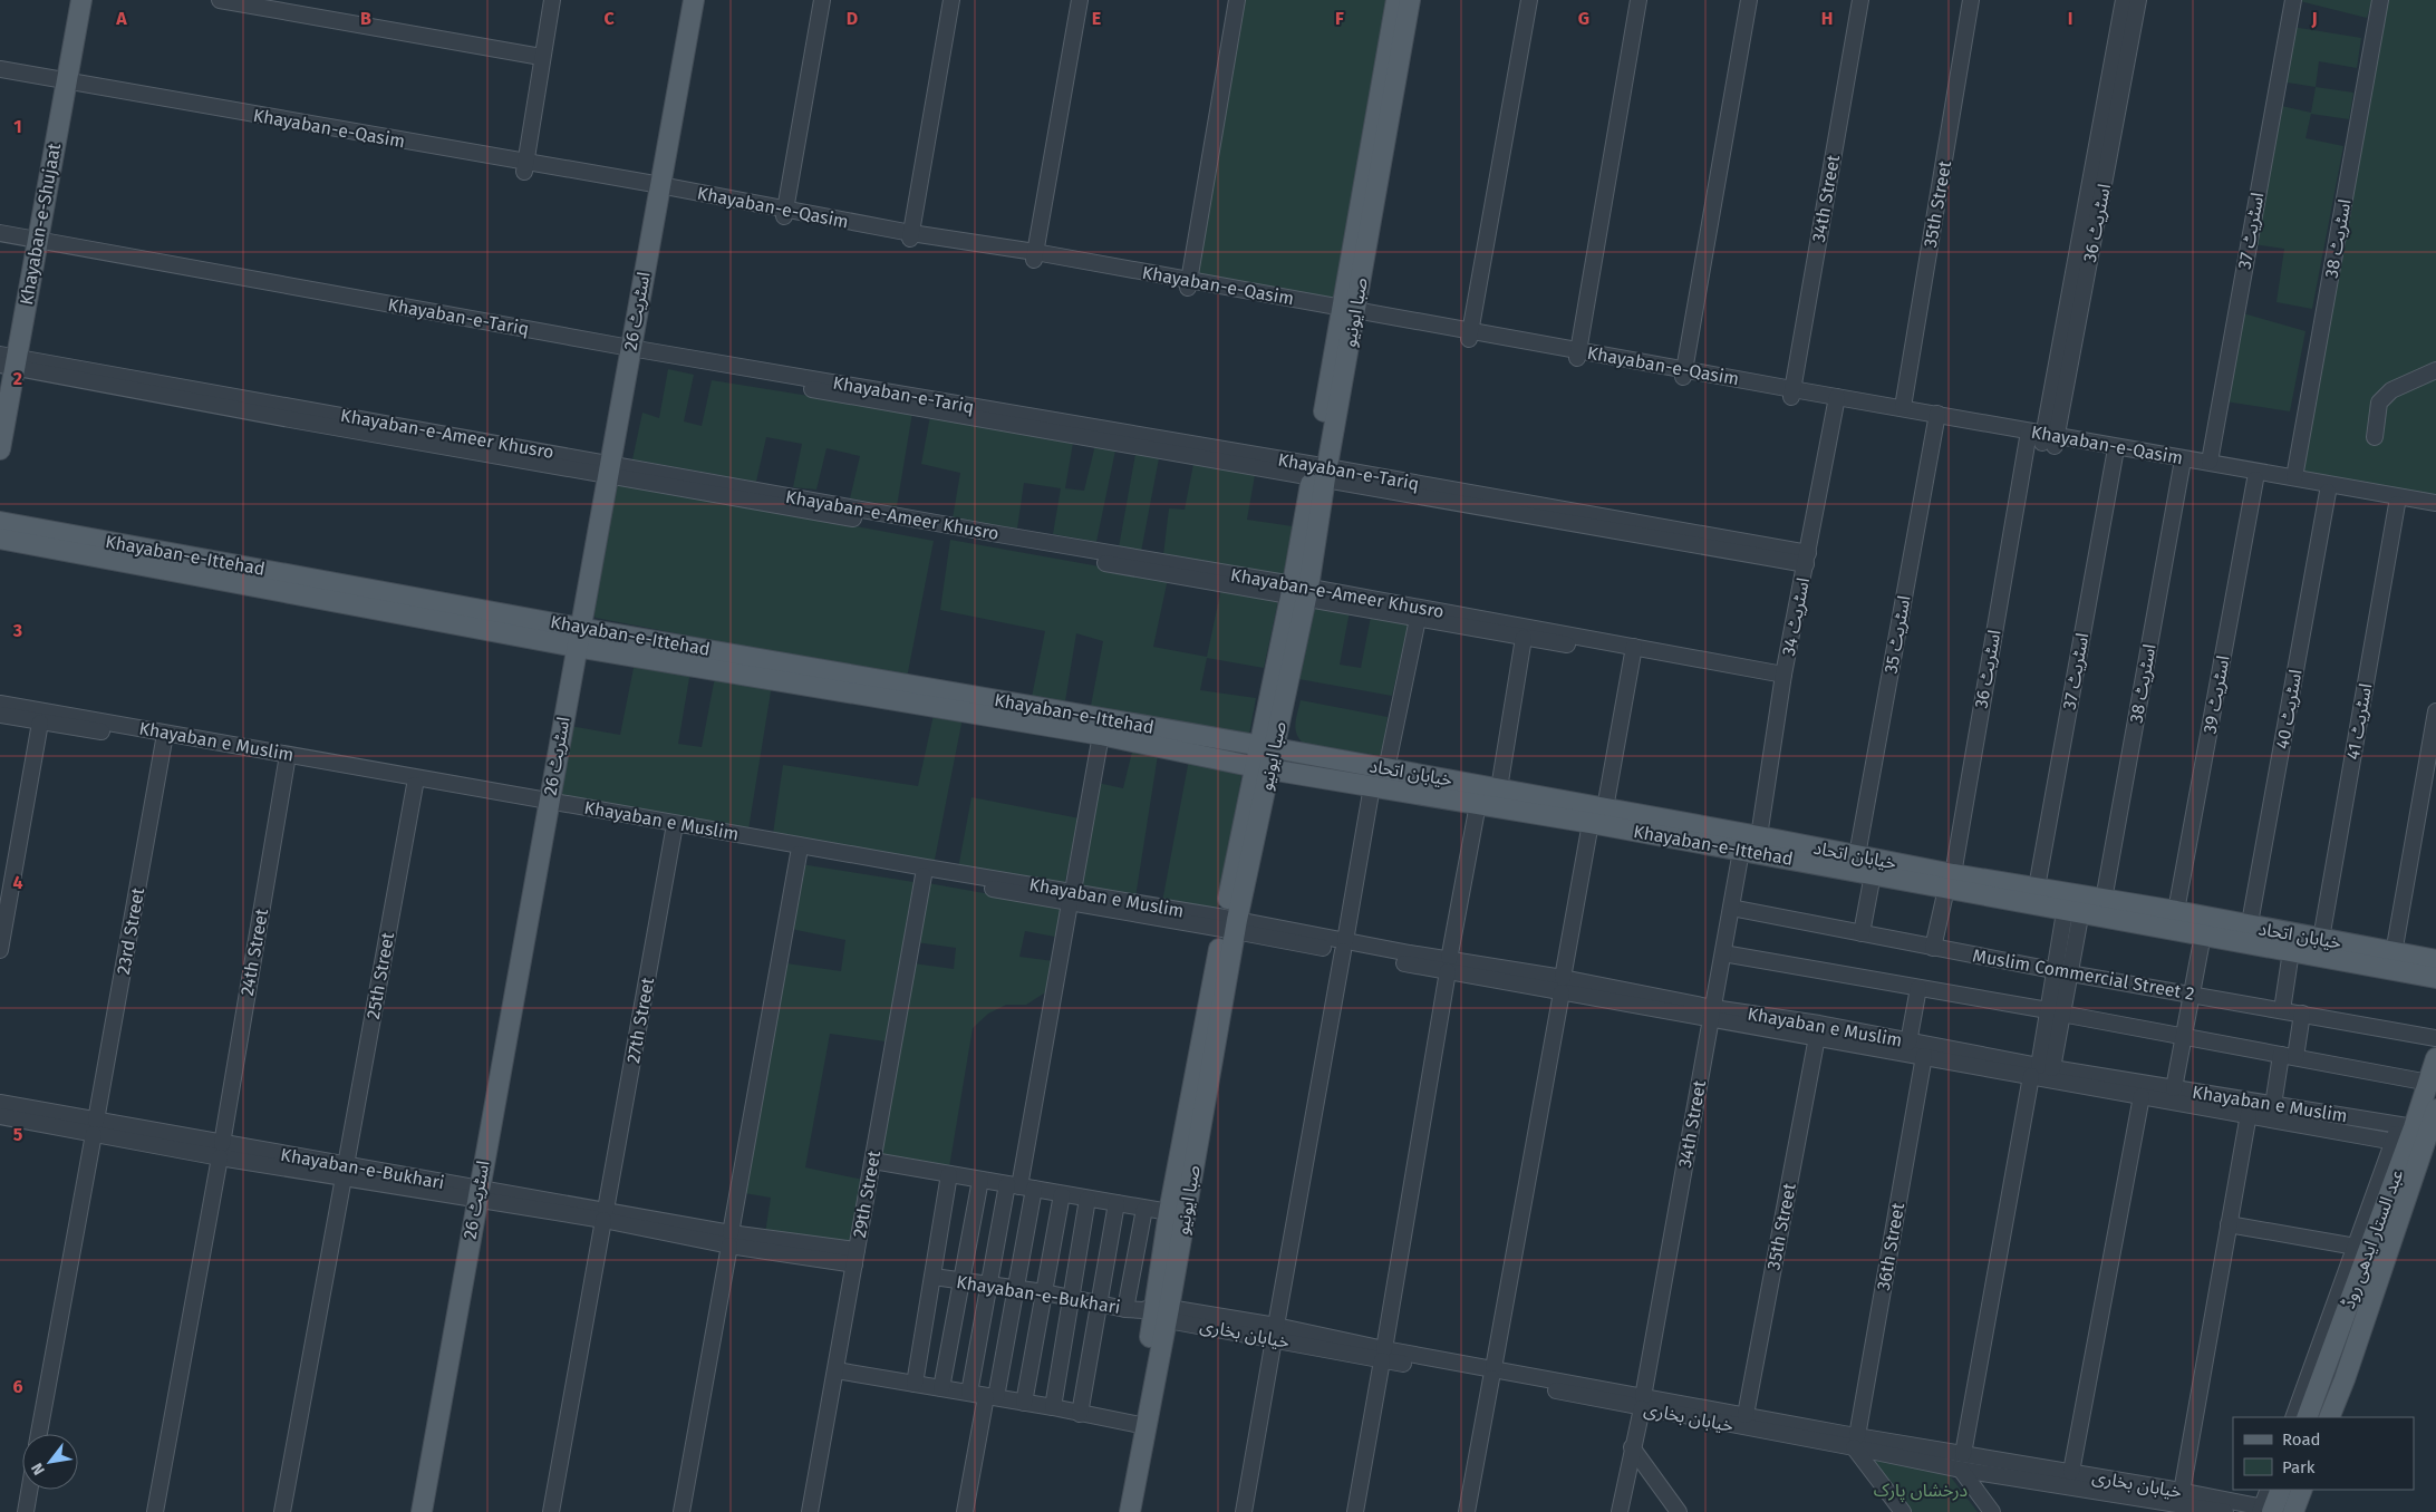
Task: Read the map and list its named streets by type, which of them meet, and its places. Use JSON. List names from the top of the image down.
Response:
{
  "streets": {
    "main road": [
      "Khayaban-e-Shujaat",
      "اسٹریٹ 26",
      "صبا ایونیو",
      "Khayaban-e-Ittehad",
      "خیابان اتحاد",
      "عبد الستار ایدھی روڈ"
    ],
    "street": [
      "Khayaban-e-Qasim",
      "34th Street",
      "35th Street",
      "اسٹریٹ 36",
      "اسٹریٹ 37",
      "اسٹریٹ 38",
      "Khayaban-e-Tariq",
      "Khayaban-e-Ameer Khusro",
      "اسٹریٹ 34",
      "اسٹریٹ 35",
      "اسٹریٹ 39",
      "اسٹریٹ 40",
      "اسٹریٹ 41",
      "Khayaban e Muslim",
      "23rd Street",
      "24th Street",
      "Muslim Commercial Street 2",
      "25th Street",
      "27th Street",
      "Khayaban-e-Bukhari",
      "29th Street",
      "36th Street",
      "خیابان بخاری"
    ]
  },
  "crossings": [
    ["Khayaban-e-Qasim", "34th Street"],
    ["Khayaban-e-Qasim", "35th Street"],
    ["Khayaban-e-Qasim", "اسٹریٹ 36"],
    ["Khayaban-e-Qasim", "Khayaban-e-Shujaat"],
    ["Khayaban-e-Qasim", "اسٹریٹ 37"],
    ["Khayaban-e-Qasim", "اسٹریٹ 38"],
    ["Khayaban-e-Qasim", "اسٹریٹ 26"],
    ["Khayaban-e-Qasim", "صبا ایونیو"],
    ["Khayaban-e-Qasim", "اسٹریٹ 34"],
    ["Khayaban-e-Qasim", "اسٹریٹ 35"],
    ["Khayaban-e-Qasim", "اسٹریٹ 39"],
    ["Khayaban-e-Qasim", "اسٹریٹ 40"],
    ["Khayaban-e-Qasim", "اسٹریٹ 41"],
    ["34th Street", "Khayaban-e-Ittehad"],
    ["34th Street", "Khayaban e Muslim"],
    ["34th Street", "Muslim Commercial Street 2"],
    ["34th Street", "خیابان بخاری"],
    ["35th Street", "Khayaban e Muslim"],
    ["35th Street", "خیابان بخاری"],
    ["اسٹریٹ 36", "Khayaban-e-Ittehad"],
    ["اسٹریٹ 36", "خیابان اتحاد"],
    ["اسٹریٹ 36", "Muslim Commercial Street 2"],
    ["Khayaban-e-Shujaat", "Khayaban-e-Tariq"],
    ["Khayaban-e-Shujaat", "Khayaban-e-Ameer Khusro"],
    ["اسٹریٹ 37", "خیابان اتحاد"],
    ["اسٹریٹ 38", "خیابان اتحاد"],
    ["اسٹریٹ 26", "Khayaban-e-Tariq"],
    ["اسٹریٹ 26", "Khayaban-e-Ameer Khusro"],
    ["اسٹریٹ 26", "Khayaban-e-Ittehad"],
    ["اسٹریٹ 26", "Khayaban e Muslim"],
    ["اسٹریٹ 26", "Khayaban-e-Bukhari"],
    ["صبا ایونیو", "Khayaban-e-Tariq"],
    ["صبا ایونیو", "Khayaban-e-Ameer Khusro"],
    ["صبا ایونیو", "Khayaban-e-Ittehad"],
    ["صبا ایونیو", "Khayaban e Muslim"],
    ["صبا ایونیو", "خیابان اتحاد"],
    ["صبا ایونیو", "Khayaban-e-Bukhari"],
    ["Khayaban-e-Tariq", "اسٹریٹ 34"],
    ["Khayaban-e-Ameer Khusro", "اسٹریٹ 34"],
    ["Khayaban-e-Ittehad", "خیابان اتحاد"],
    ["اسٹریٹ 34", "خیابان اتحاد"],
    ["اسٹریٹ 35", "خیابان اتحاد"],
    ["اسٹریٹ 39", "خیابان اتحاد"],
    ["اسٹریٹ 40", "خیابان اتحاد"],
    ["اسٹریٹ 41", "خیابان اتحاد"],
    ["Khayaban e Muslim", "23rd Street"],
    ["Khayaban e Muslim", "24th Street"],
    ["Khayaban e Muslim", "25th Street"],
    ["Khayaban e Muslim", "27th Street"],
    ["Khayaban e Muslim", "29th Street"],
    ["Khayaban e Muslim", "عبد الستار ایدھی روڈ"],
    ["Khayaban e Muslim", "36th Street"],
    ["23rd Street", "Khayaban-e-Bukhari"],
    ["24th Street", "Khayaban-e-Bukhari"],
    ["25th Street", "Khayaban-e-Bukhari"],
    ["27th Street", "Khayaban-e-Bukhari"],
    ["Khayaban-e-Bukhari", "29th Street"],
    ["Khayaban-e-Bukhari", "خیابان بخاری"],
    ["36th Street", "خیابان بخاری"]
  ],
  "parks": ["درخشاں پارک"],
  "legend": ["Road", "Park"],
  "north": "bottom left",
  "grid": {
    "columns": [
      "A",
      "B",
      "C",
      "D",
      "E",
      "F",
      "G",
      "H",
      "I",
      "J"
    ],
    "rows": [
      "1",
      "2",
      "3",
      "4",
      "5",
      "6"
    ]
  }
}
